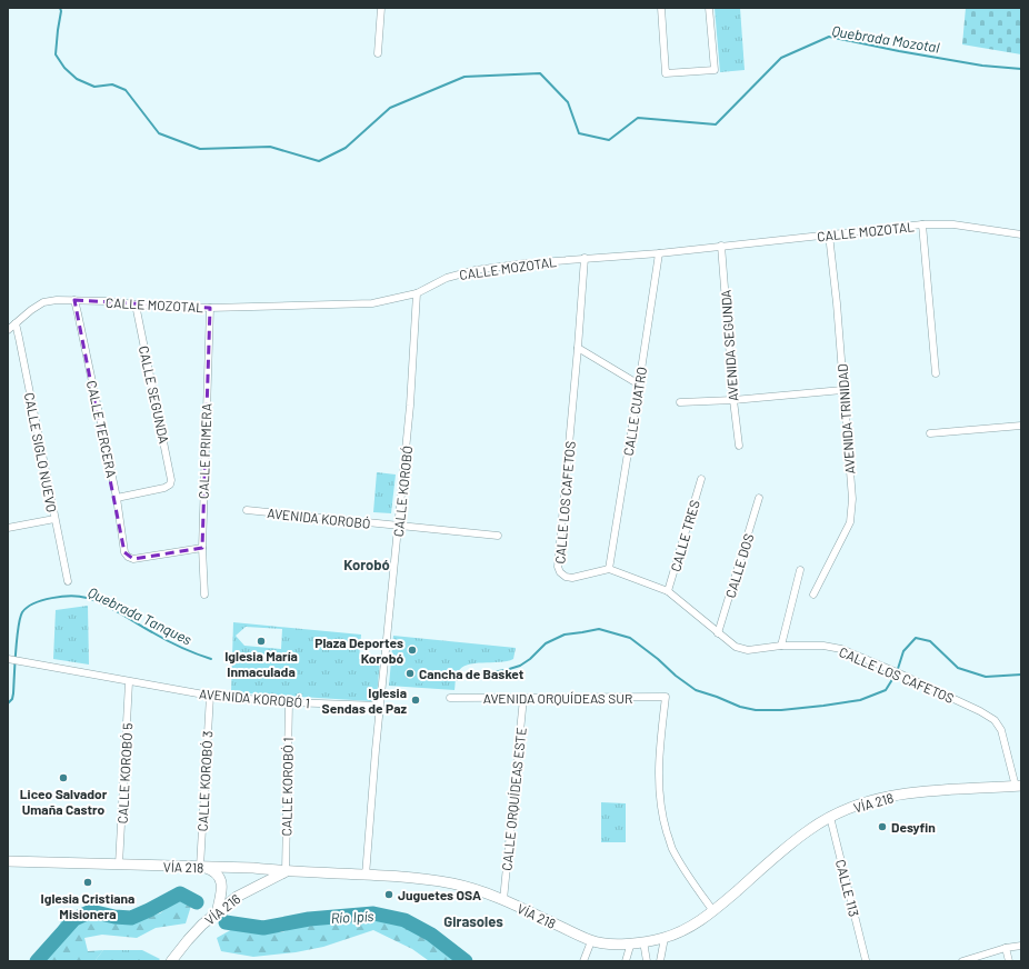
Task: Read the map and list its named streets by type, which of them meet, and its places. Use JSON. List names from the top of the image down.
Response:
{
  "streets": {
    "main road": ["VÍA 218", "VÍA 216"],
    "street": [
      "CALLE MOZOTAL",
      "AVENIDA SEGUNDA",
      "CALLE SEGUNDA",
      "CALLE CUATRO",
      "AVENIDA TRINIDAD",
      "CALLE TERCERA",
      "CALLE PRIMERA",
      "CALLE SIGLO NUEVO",
      "CALLE KOROBÓ",
      "CALLE LOS CAFETOS",
      "AVENIDA KOROBÓ",
      "CALLE TRES",
      "CALLE DOS",
      "AVENIDA KOROBÓ 1",
      "AVENIDA ORQUÍDEAS SUR",
      "CALLE KOROBÓ 5",
      "CALLE KOROBÓ 3",
      "CALLE KOROBÓ 1",
      "CALLE ORQUÍDEAS ESTE",
      "CALLE 113"
    ]
  },
  "crossings": [
    ["CALLE MOZOTAL", "AVENIDA SEGUNDA"],
    ["CALLE MOZOTAL", "CALLE SEGUNDA"],
    ["CALLE MOZOTAL", "CALLE CUATRO"],
    ["CALLE MOZOTAL", "AVENIDA TRINIDAD"],
    ["CALLE MOZOTAL", "CALLE TERCERA"],
    ["CALLE MOZOTAL", "CALLE PRIMERA"],
    ["CALLE MOZOTAL", "CALLE SIGLO NUEVO"],
    ["CALLE MOZOTAL", "CALLE KOROBÓ"],
    ["CALLE MOZOTAL", "CALLE LOS CAFETOS"],
    ["CALLE SEGUNDA", "CALLE TERCERA"],
    ["CALLE CUATRO", "CALLE LOS CAFETOS"],
    ["CALLE TERCERA", "CALLE PRIMERA"],
    ["CALLE KOROBÓ", "AVENIDA KOROBÓ"],
    ["CALLE KOROBÓ", "AVENIDA KOROBÓ 1"],
    ["CALLE KOROBÓ", "VÍA 218"],
    ["CALLE LOS CAFETOS", "CALLE TRES"],
    ["CALLE LOS CAFETOS", "CALLE DOS"],
    ["CALLE LOS CAFETOS", "VÍA 218"],
    ["AVENIDA KOROBÓ 1", "CALLE KOROBÓ 5"],
    ["AVENIDA KOROBÓ 1", "CALLE KOROBÓ 3"],
    ["AVENIDA KOROBÓ 1", "CALLE KOROBÓ 1"],
    ["AVENIDA ORQUÍDEAS SUR", "CALLE ORQUÍDEAS ESTE"],
    ["AVENIDA ORQUÍDEAS SUR", "VÍA 218"],
    ["CALLE KOROBÓ 5", "VÍA 218"],
    ["CALLE KOROBÓ 3", "VÍA 218"],
    ["CALLE KOROBÓ 1", "VÍA 218"],
    ["CALLE KOROBÓ 1", "VÍA 216"],
    ["CALLE ORQUÍDEAS ESTE", "VÍA 218"],
    ["VÍA 218", "CALLE 113"],
    ["VÍA 218", "VÍA 216"]
  ],
  "districts": ["Korobó", "Girasoles"],
  "water": ["Quebrada Mozotal", "Quebrada Tanques", "Río Ipís"],
  "places": [
    "Iglesia María Inmaculada",
    "Plaza Deportes Korobó",
    "Cancha de Basket",
    "Iglesia Sendas de Paz",
    "Liceo Salvador Umaña Castro",
    "Desyfin",
    "Iglesia Cristiana Misionera",
    "Juguetes OSA"
  ]
}
